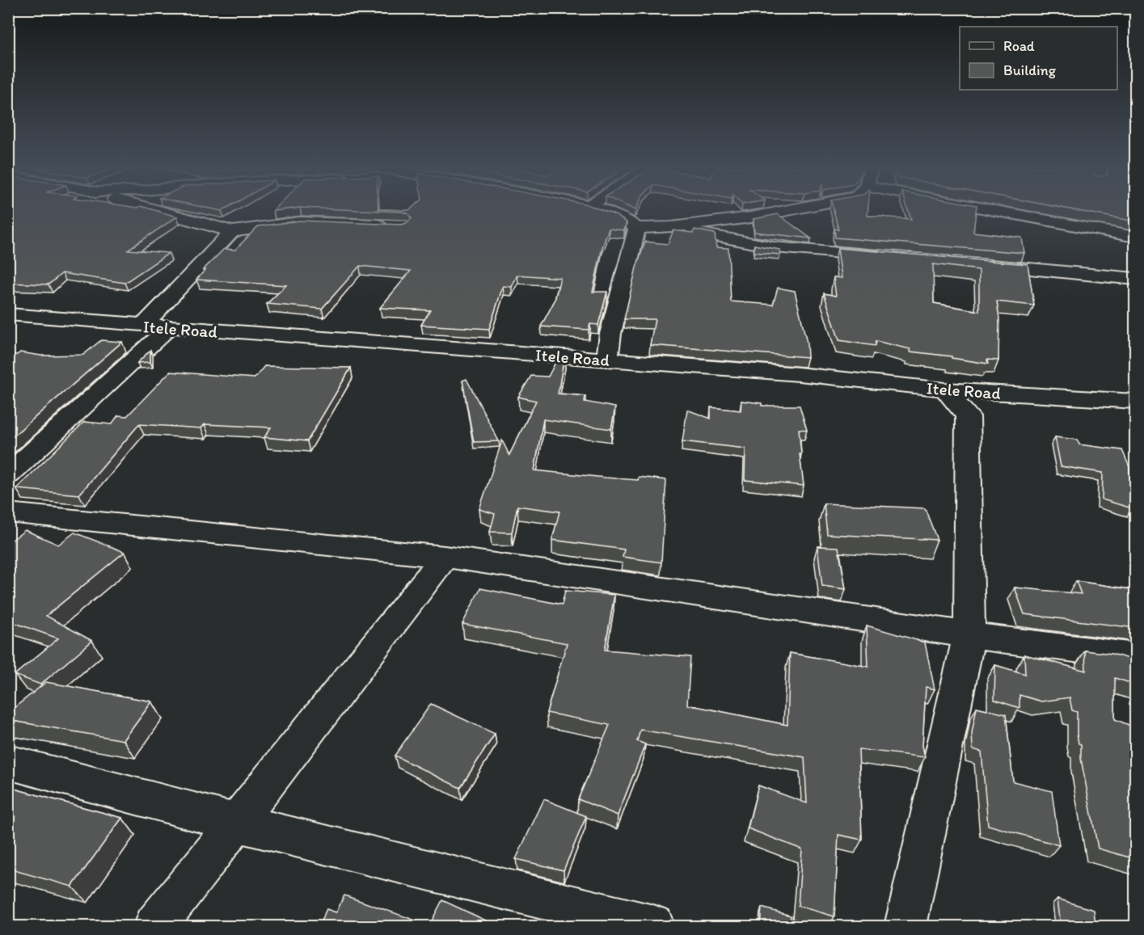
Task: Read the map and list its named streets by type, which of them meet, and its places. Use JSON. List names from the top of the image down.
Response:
{
  "streets": {
    "street": ["Itele Road"]
  },
  "legend": ["Road", "Building"]
}
